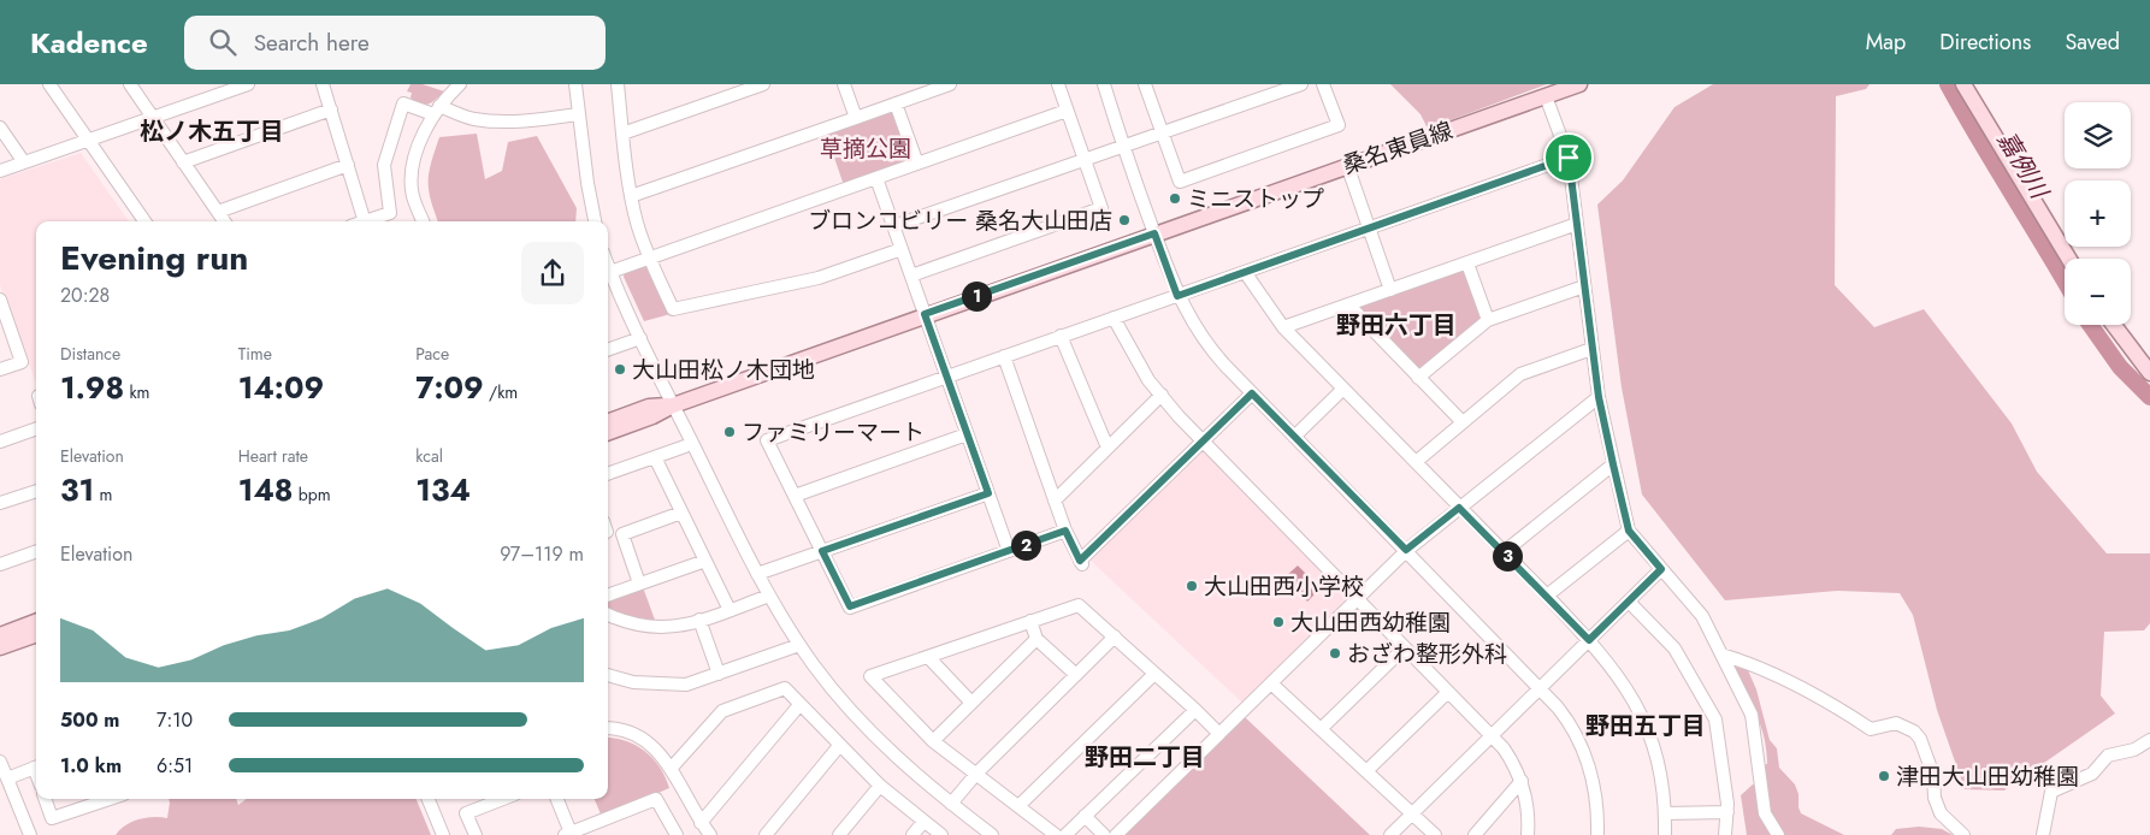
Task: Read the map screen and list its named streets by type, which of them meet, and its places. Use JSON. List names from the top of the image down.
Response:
{
  "streets": {
    "main road": ["桑名東員線"]
  },
  "districts": [
    "松ノ木五丁目",
    "野田六丁目",
    "野田五丁目",
    "野田二丁目"
  ],
  "water": ["嘉例川"],
  "parks": ["草摘公園"],
  "places": [
    "ミニストップ",
    "ブロンコビリー 桑名大山田店",
    "大山田松ノ木団地",
    "ファミリーマート",
    "大山田西小学校",
    "大山田西幼稚園",
    "おざわ整形外科",
    "津田大山田幼稚園"
  ],
  "page": {
    "header": "Kadence",
    "search": "Search here",
    "nav": ["Map", "Directions", "Saved"],
    "map_buttons": ["+", "−"],
    "heading": ["Evening run", "20:28"],
    "pins": ["1", "2", "3"],
    "stats": [
      ["Distance", "1.98 km"],
      ["Time", "14:09"],
      ["Pace", "7:09 /km"],
      ["Elevation", "31 m"],
      ["Heart rate", "148 bpm"],
      ["kcal", "134"]
    ],
    "chart": ["Elevation", "97–119 m"],
    "list": [
      {
        "name": "500 m",
        "note": "7:10"
      },
      {
        "name": "1.0 km",
        "note": "6:51"
      }
    ]
  }
}
